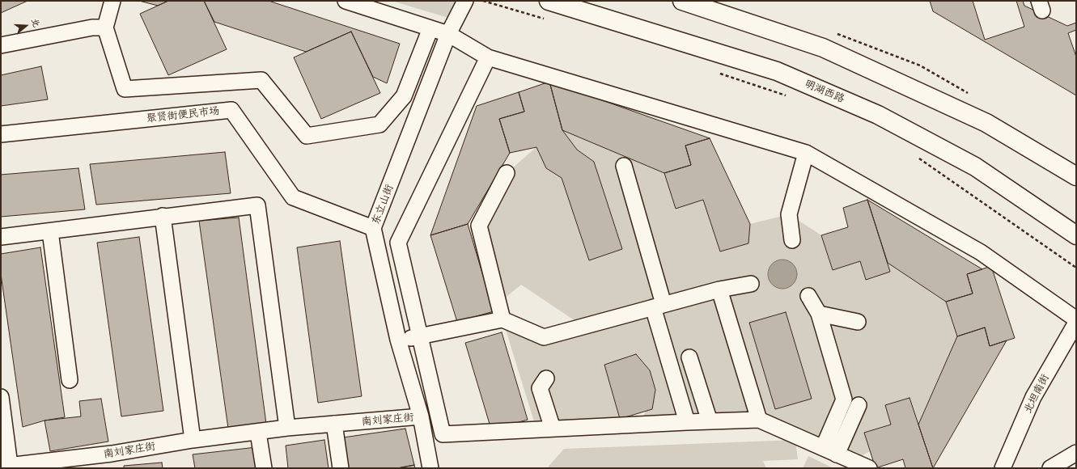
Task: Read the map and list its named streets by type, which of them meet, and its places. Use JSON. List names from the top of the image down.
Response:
{
  "streets": {
    "main road": ["明湖西路"],
    "street": [
      "聚贤街便民市场",
      "东立山街",
      "北坦南街",
      "南刘家庄街"
    ]
  },
  "crossings": [
    ["聚贤街便民市场", "东立山街"],
    ["东立山街", "南刘家庄街"]
  ],
  "north": "right"
}
